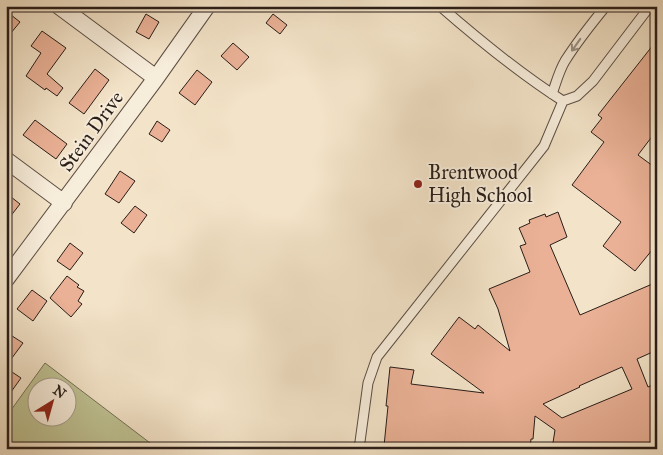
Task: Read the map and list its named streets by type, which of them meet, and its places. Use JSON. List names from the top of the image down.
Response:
{
  "streets": {
    "street": ["Stein Drive"]
  },
  "places": ["Brentwood High School"],
  "north": "top right"
}
